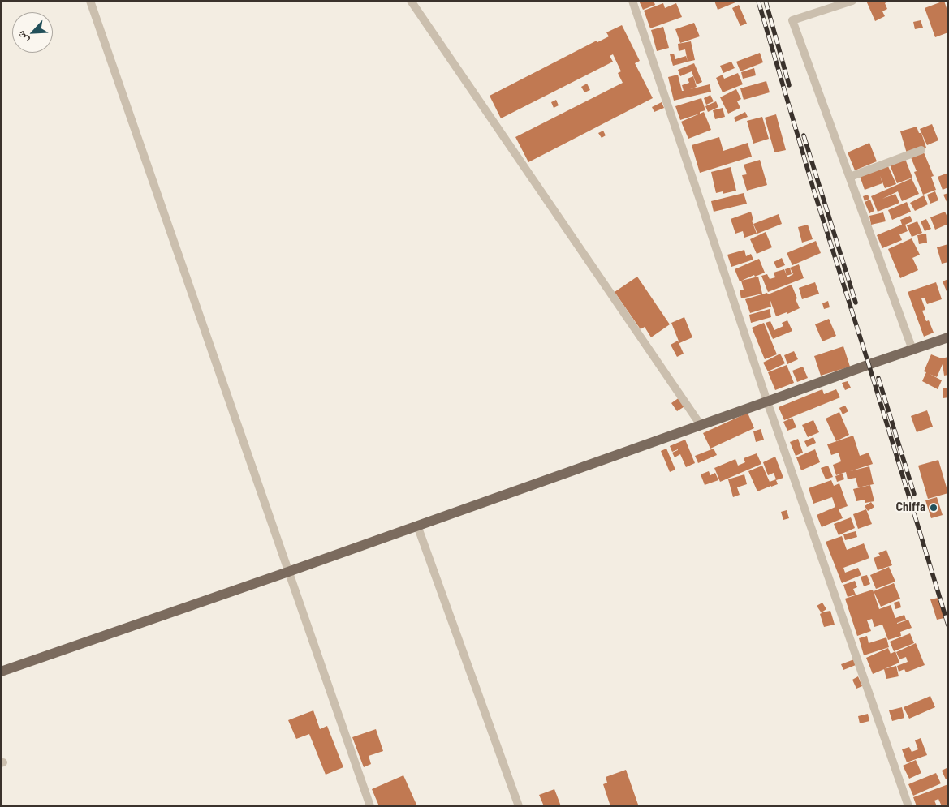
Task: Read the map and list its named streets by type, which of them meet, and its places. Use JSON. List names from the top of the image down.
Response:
{
  "places": ["Chiffa"],
  "north": "bottom left"
}
